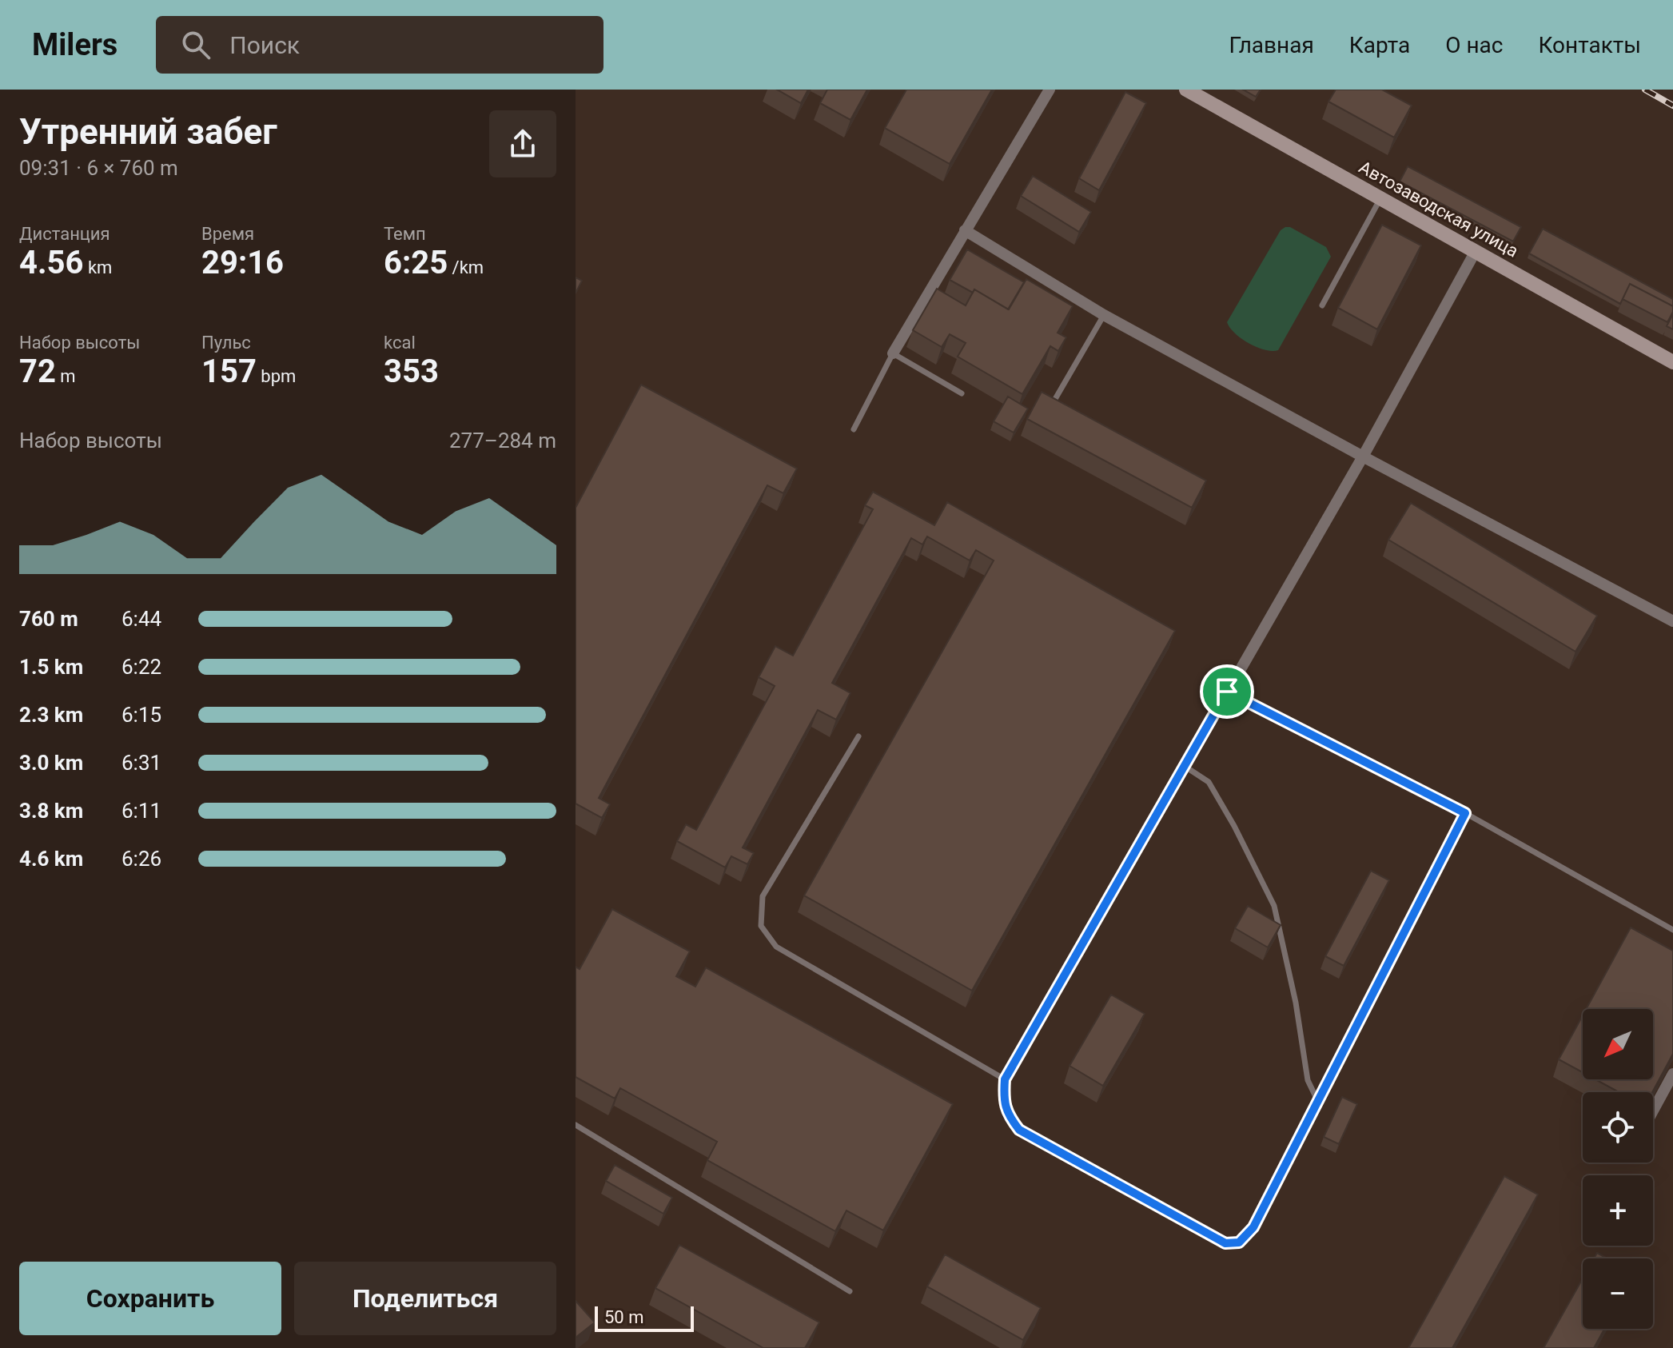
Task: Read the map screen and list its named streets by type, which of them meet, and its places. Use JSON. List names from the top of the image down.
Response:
{
  "streets": {
    "street": ["Автозаводская улица"]
  },
  "scale_bar": "50 m",
  "north": "bottom left",
  "page": {
    "header": "Milers",
    "search": "Поиск",
    "nav": [
      "Главная",
      "Карта",
      "О нас",
      "Контакты"
    ],
    "heading": ["Утренний забег", "09:31 · 6 × 760 m"],
    "stats": [
      ["Дистанция", "4.56 km"],
      ["Время", "29:16"],
      ["Темп", "6:25 /km"],
      ["Набор высоты", "72 m"],
      ["Пульс", "157 bpm"],
      ["kcal", "353"]
    ],
    "chart": ["Набор высоты", "277–284 m"],
    "list": [
      {
        "name": "760 m",
        "note": "6:44"
      },
      {
        "name": "1.5 km",
        "note": "6:22"
      },
      {
        "name": "2.3 km",
        "note": "6:15"
      },
      {
        "name": "3.0 km",
        "note": "6:31"
      },
      {
        "name": "3.8 km",
        "note": "6:11"
      },
      {
        "name": "4.6 km",
        "note": "6:26"
      }
    ],
    "map_buttons": ["+", "−"],
    "buttons": ["Сохранить", "Поделиться"],
    "scale": "50 m"
  }
}
